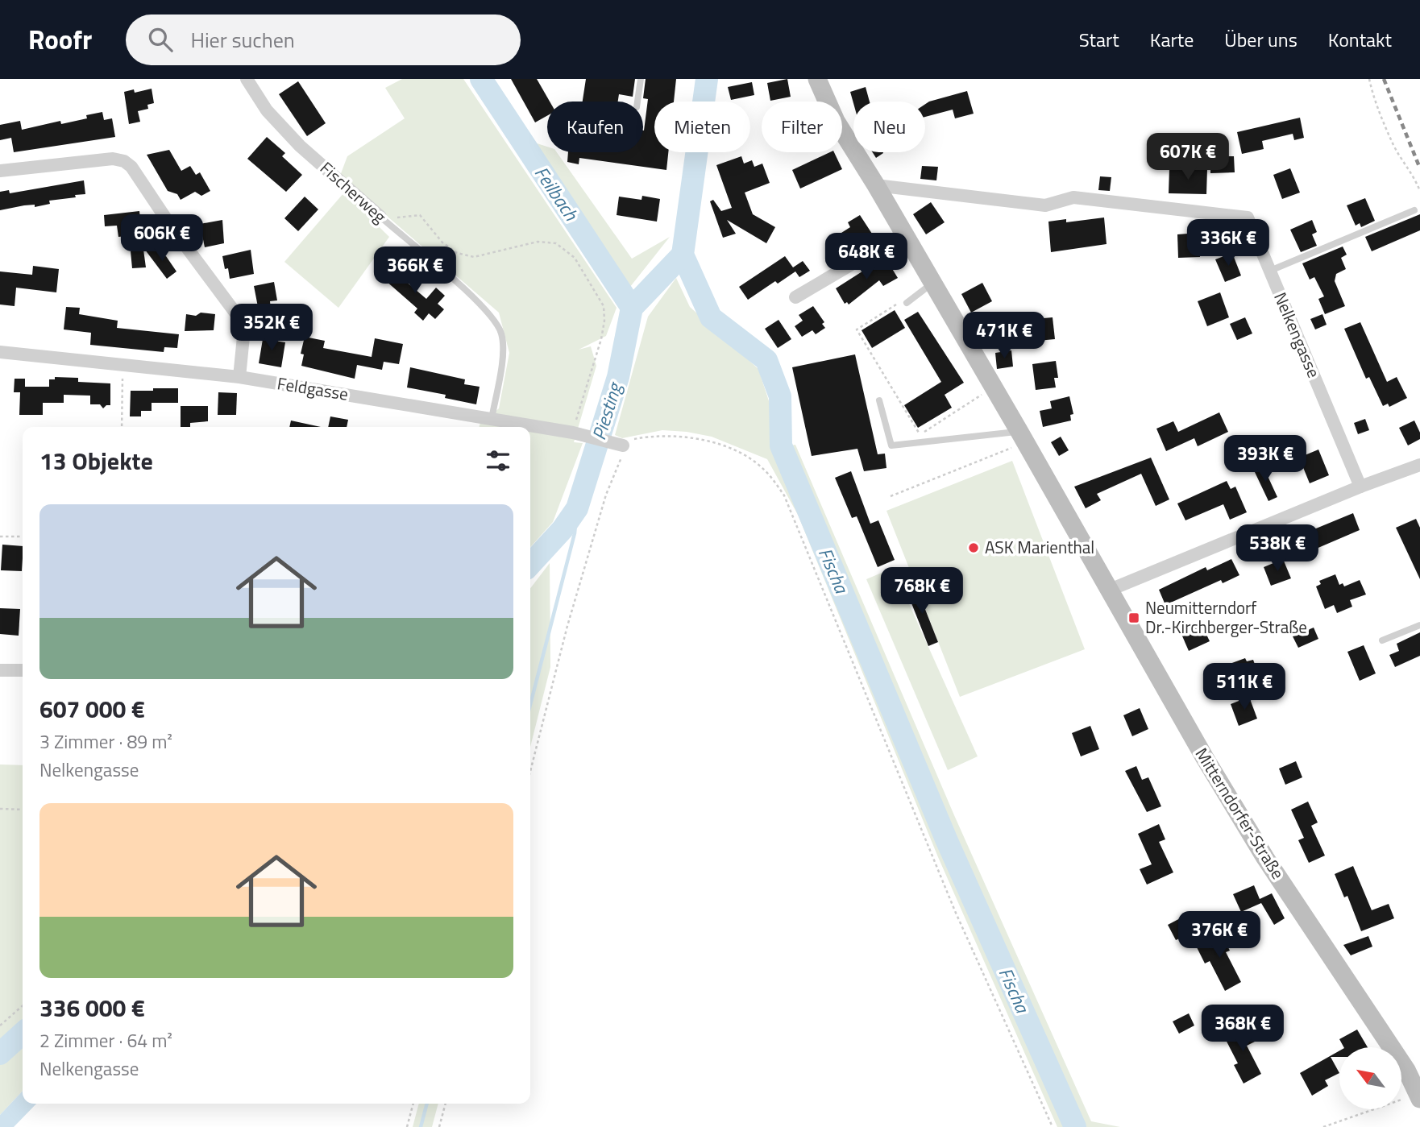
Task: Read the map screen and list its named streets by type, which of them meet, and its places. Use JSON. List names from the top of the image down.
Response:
{
  "streets": {
    "street": [
      "Fischerweg",
      "Nelkengasse",
      "Feldgasse",
      "Mitterndorfer-Straße"
    ]
  },
  "crossings": [
    ["Fischerweg", "Feldgasse"],
    ["Nelkengasse", "Mitterndorfer-Straße"]
  ],
  "water": ["Feilbach", "Piesting", "Fischa"],
  "places": {
    "other": ["ASK Marienthal"],
    "transit": ["Neumitterndorf Dr.-Kirchberger-Straße"]
  },
  "north": "top left",
  "page": {
    "header": "Roofr",
    "search": "Hier suchen",
    "nav": [
      "Start",
      "Karte",
      "Über uns",
      "Kontakt"
    ],
    "chip": [
      "Kaufen",
      "Mieten",
      "Filter",
      "Neu"
    ],
    "price": [
      "607K €",
      "606K €",
      "336K €",
      "648K €",
      "366K €",
      "352K €",
      "471K €",
      "393K €",
      "538K €",
      "768K €",
      "511K €",
      "376K €",
      "368K €"
    ],
    "heading": "13 Objekte",
    "list": [
      {
        "name": "607 000 €",
        "note": "3 Zimmer · 89 m² · Nelkengasse"
      },
      {
        "name": "336 000 €",
        "note": "2 Zimmer · 64 m² · Nelkengasse"
      }
    ]
  }
}
